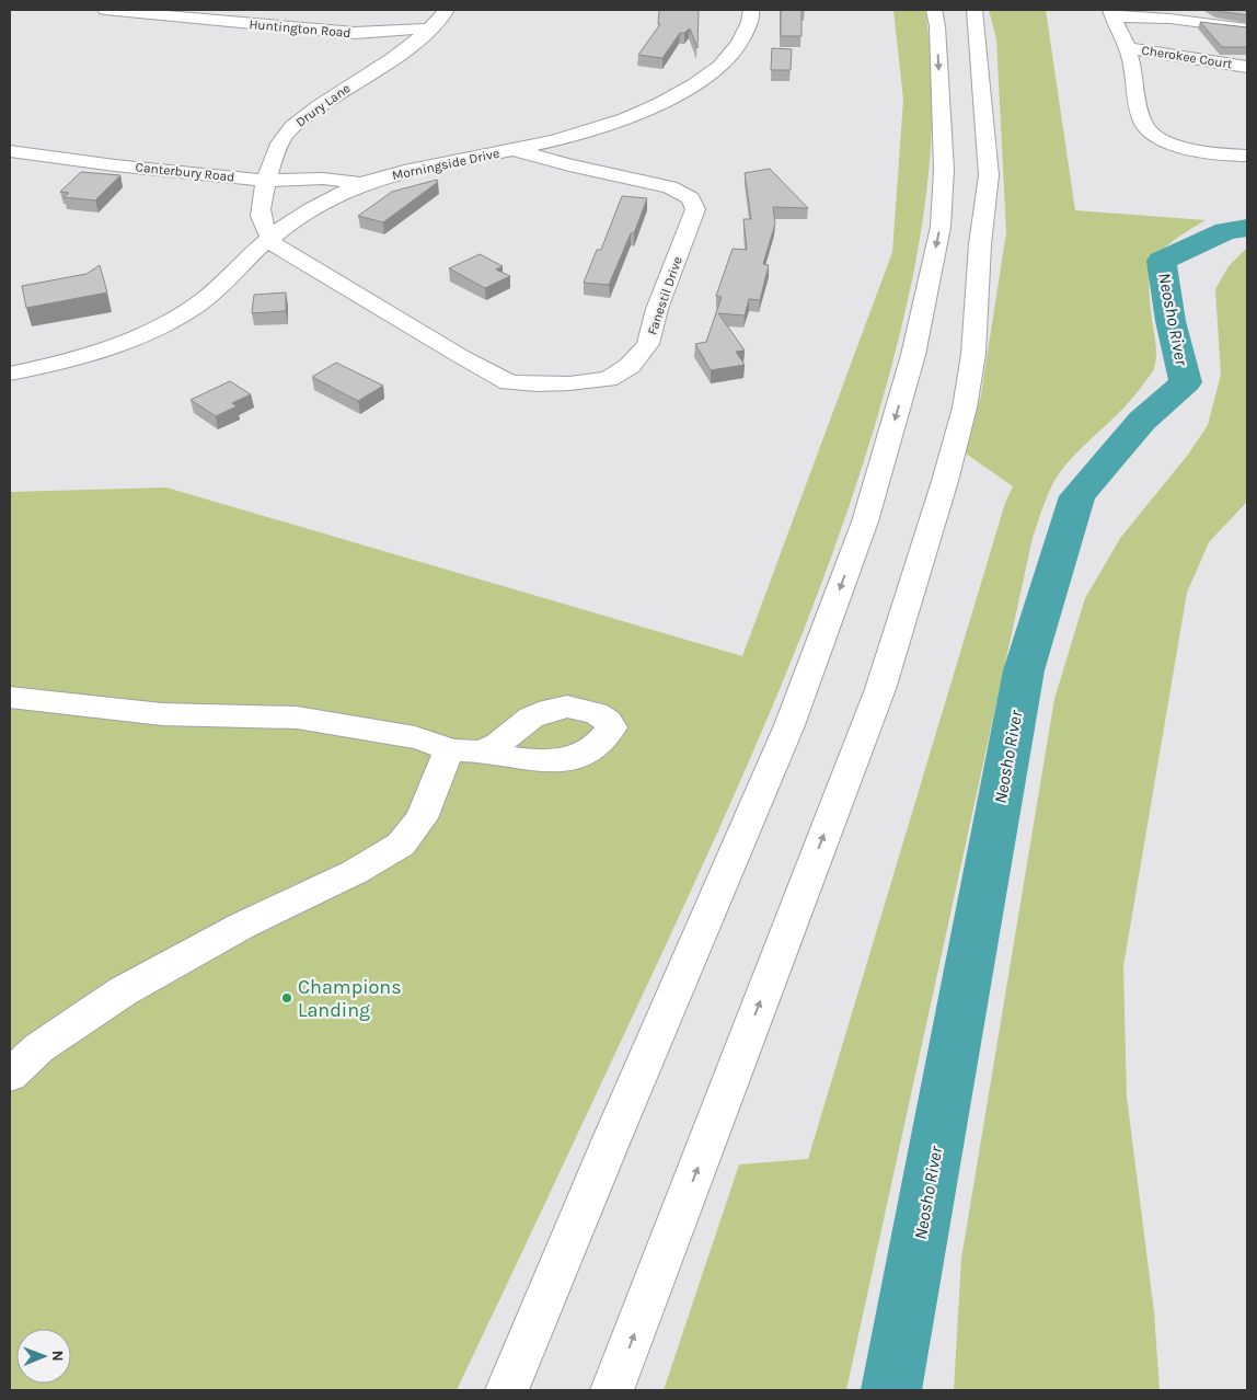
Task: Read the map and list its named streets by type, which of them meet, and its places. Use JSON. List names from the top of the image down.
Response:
{
  "streets": {
    "main road": [
      "Huntington Road",
      "Cherokee Court",
      "Drury Lane",
      "Morningside Drive",
      "Canterbury Road",
      "Fanestil Drive"
    ]
  },
  "crossings": [
    ["Huntington Road", "Drury Lane"],
    ["Drury Lane", "Morningside Drive"],
    ["Drury Lane", "Canterbury Road"],
    ["Drury Lane", "Fanestil Drive"],
    ["Morningside Drive", "Canterbury Road"],
    ["Morningside Drive", "Fanestil Drive"]
  ],
  "water": ["Neosho River"],
  "places": ["Champions Landing"],
  "north": "right"
}
